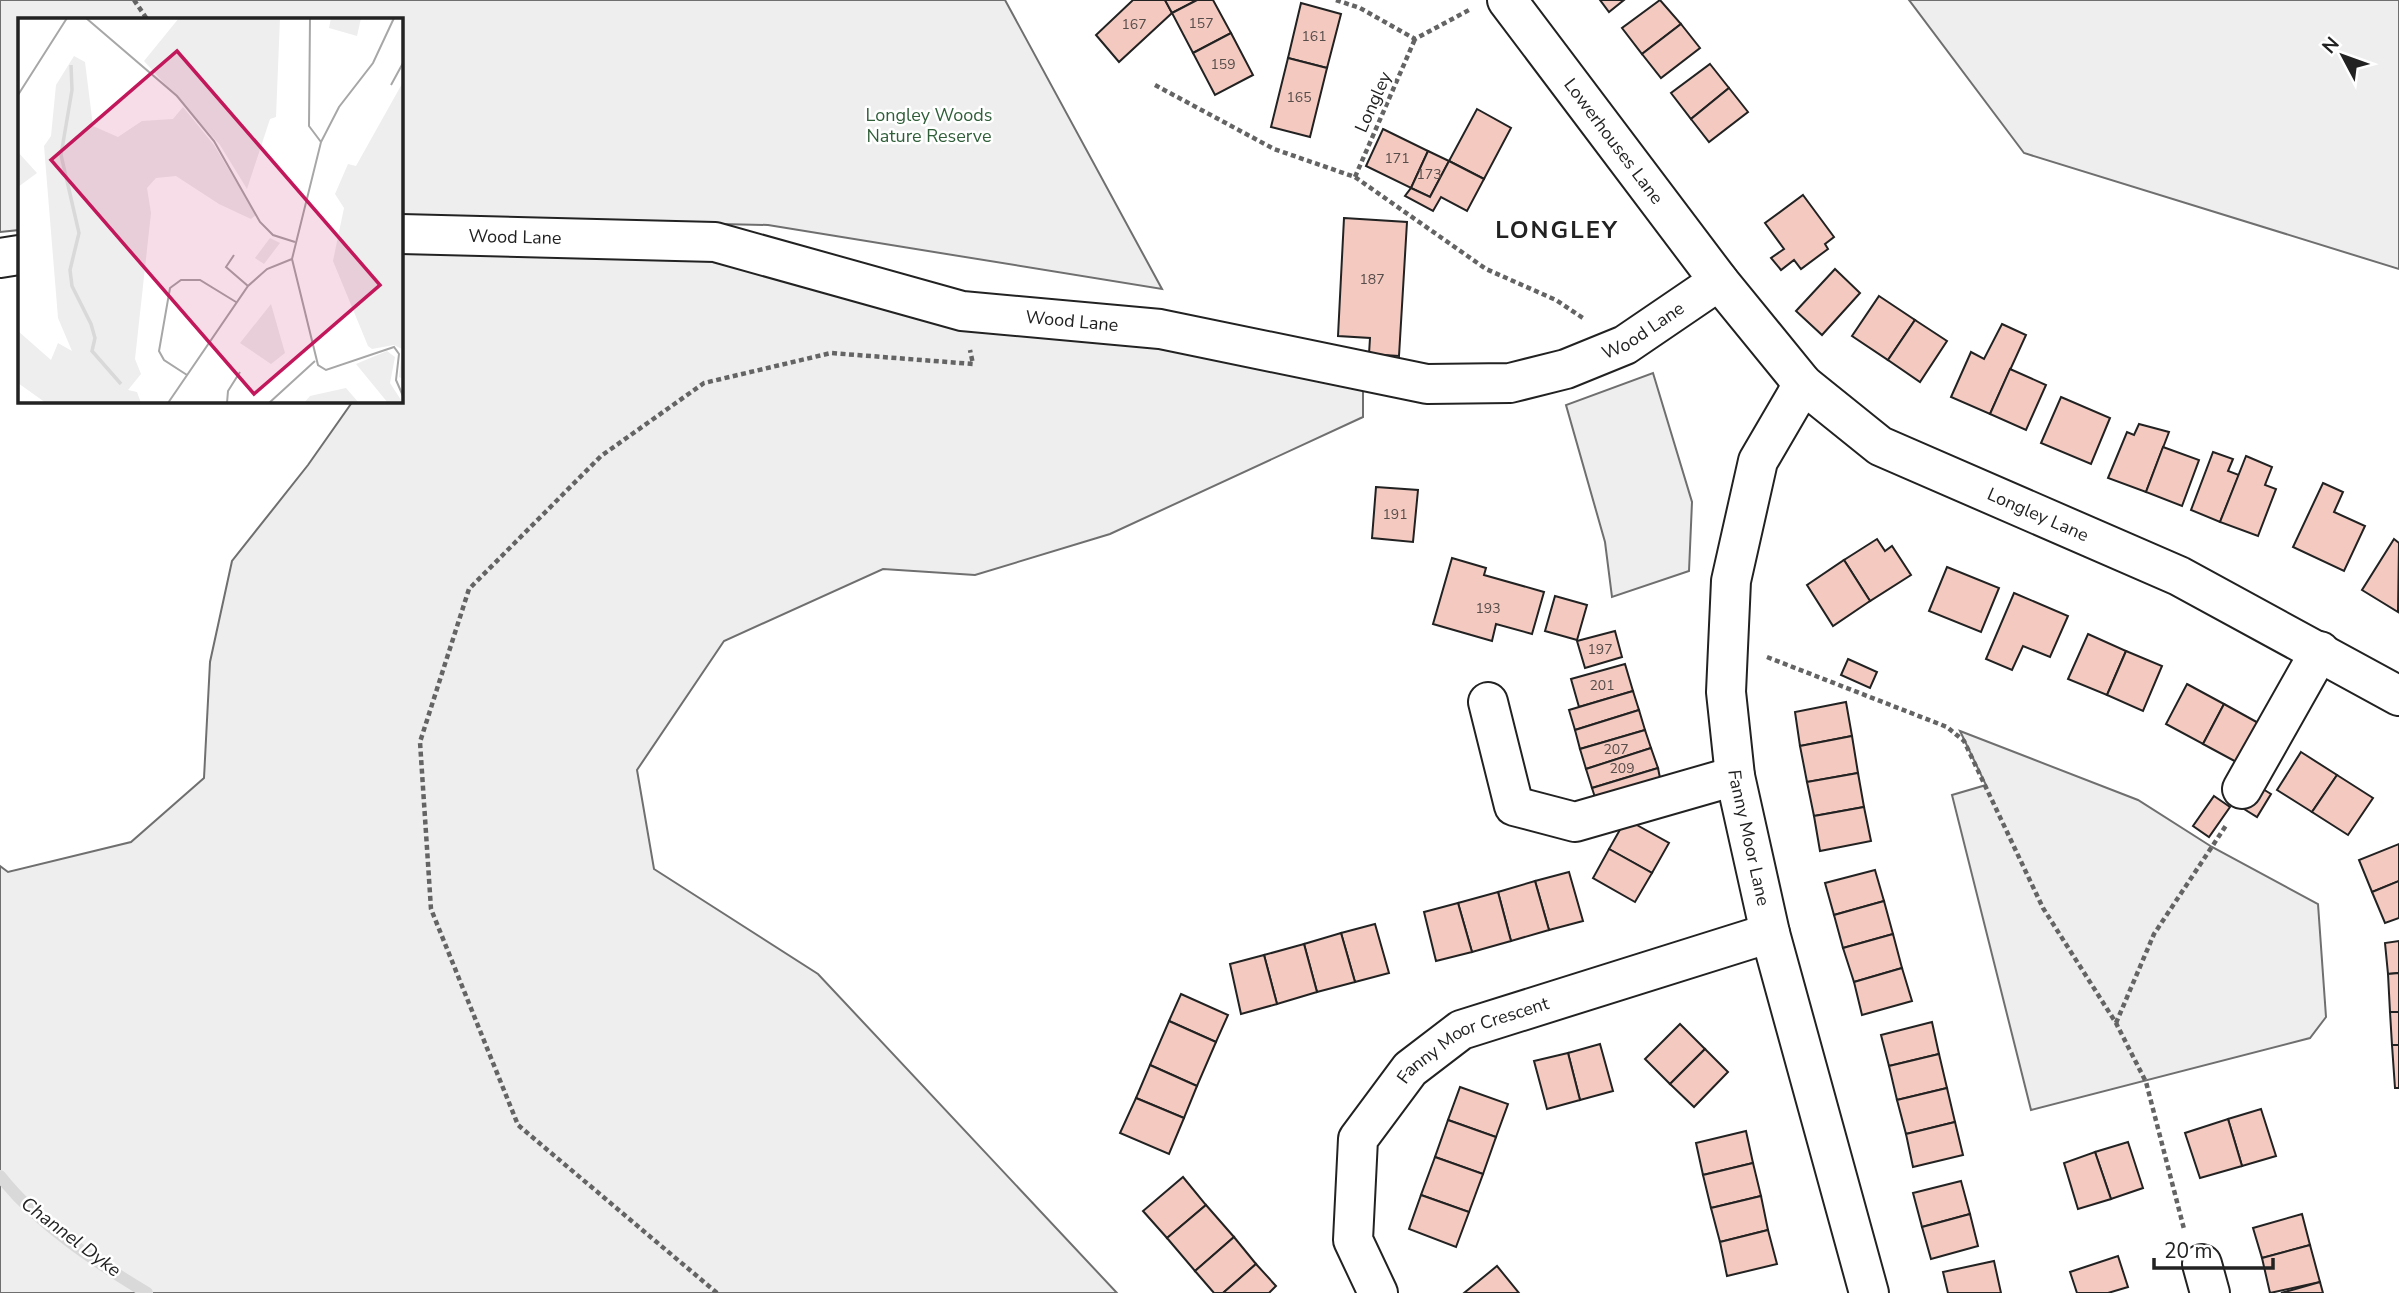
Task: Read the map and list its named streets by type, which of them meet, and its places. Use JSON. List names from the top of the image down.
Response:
{
  "streets": {
    "street": [
      "Lowerhouses Lane",
      "Wood Lane",
      "Longley Lane",
      "Fanny Moor Lane",
      "Fanny Moor Crescent"
    ],
    "path": ["Longley"]
  },
  "crossings": [
    ["Lowerhouses Lane", "Wood Lane"],
    ["Lowerhouses Lane", "Longley Lane"],
    ["Wood Lane", "Longley Lane"],
    ["Longley Lane", "Fanny Moor Lane"],
    ["Fanny Moor Lane", "Fanny Moor Crescent"]
  ],
  "districts": ["LONGLEY"],
  "water": ["Channel Dyke"],
  "parks": ["Longley Woods Nature Reserve"],
  "house_numbers": [
    "157",
    "167",
    "161",
    "159",
    "165",
    "171",
    "173",
    "187",
    "191",
    "193",
    "197",
    "201",
    "207",
    "209"
  ],
  "scale_bar": "20 m",
  "north": "top left"
}
